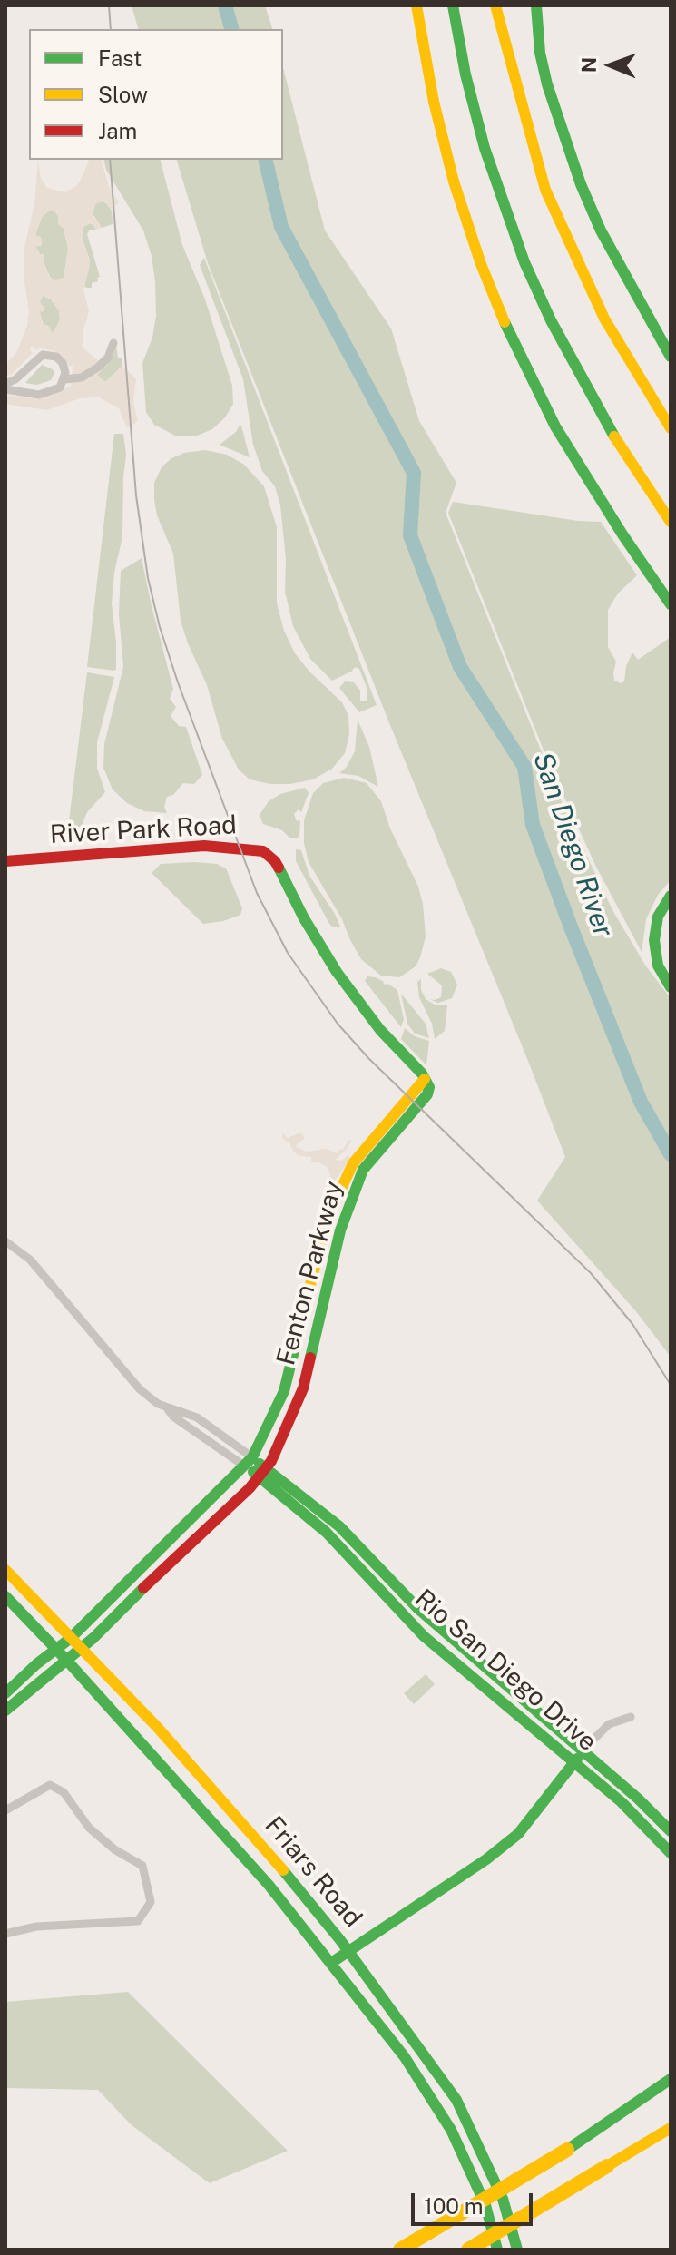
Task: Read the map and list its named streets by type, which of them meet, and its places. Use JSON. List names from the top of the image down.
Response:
{
  "streets": {
    "main road": [
      "River Park Road",
      "Fenton Parkway",
      "Rio San Diego Drive",
      "Friars Road"
    ]
  },
  "crossings": [
    ["River Park Road", "Fenton Parkway"],
    ["Fenton Parkway", "Rio San Diego Drive"],
    ["Fenton Parkway", "Friars Road"]
  ],
  "water": ["San Diego River"],
  "legend": ["Fast", "Slow", "Jam"],
  "scale_bar": "100 m",
  "north": "left"
}
